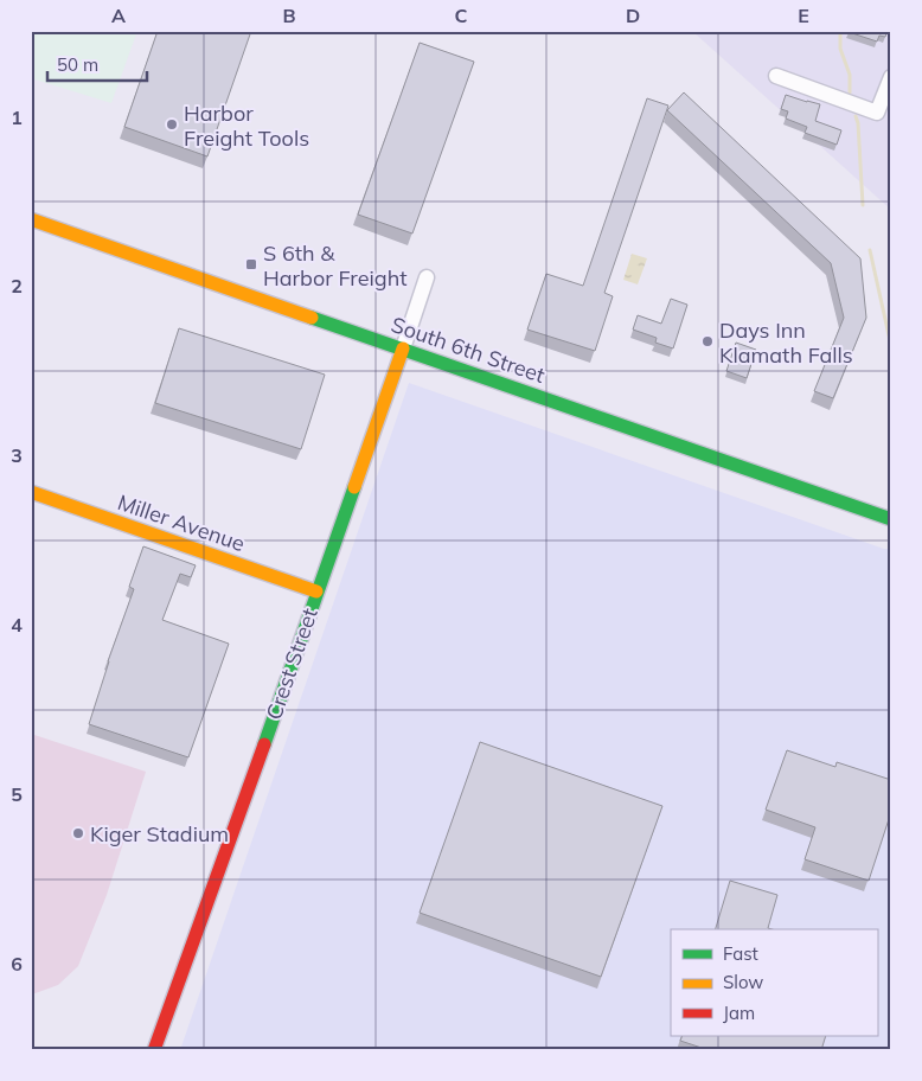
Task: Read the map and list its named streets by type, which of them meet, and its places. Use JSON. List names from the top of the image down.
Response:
{
  "streets": {
    "street": ["South 6th Street", "Miller Avenue", "Crest Street"]
  },
  "crossings": [
    ["South 6th Street", "Crest Street"],
    ["Miller Avenue", "Crest Street"]
  ],
  "places": {
    "other": ["Harbor Freight Tools", "Days Inn Klamath Falls", "Kiger Stadium"],
    "transit": ["S 6th & Harbor Freight"]
  },
  "legend": ["Fast", "Slow", "Jam"],
  "scale_bar": "50 m",
  "grid": {
    "columns": [
      "A",
      "B",
      "C",
      "D",
      "E"
    ],
    "rows": [
      "1",
      "2",
      "3",
      "4",
      "5",
      "6"
    ]
  }
}
